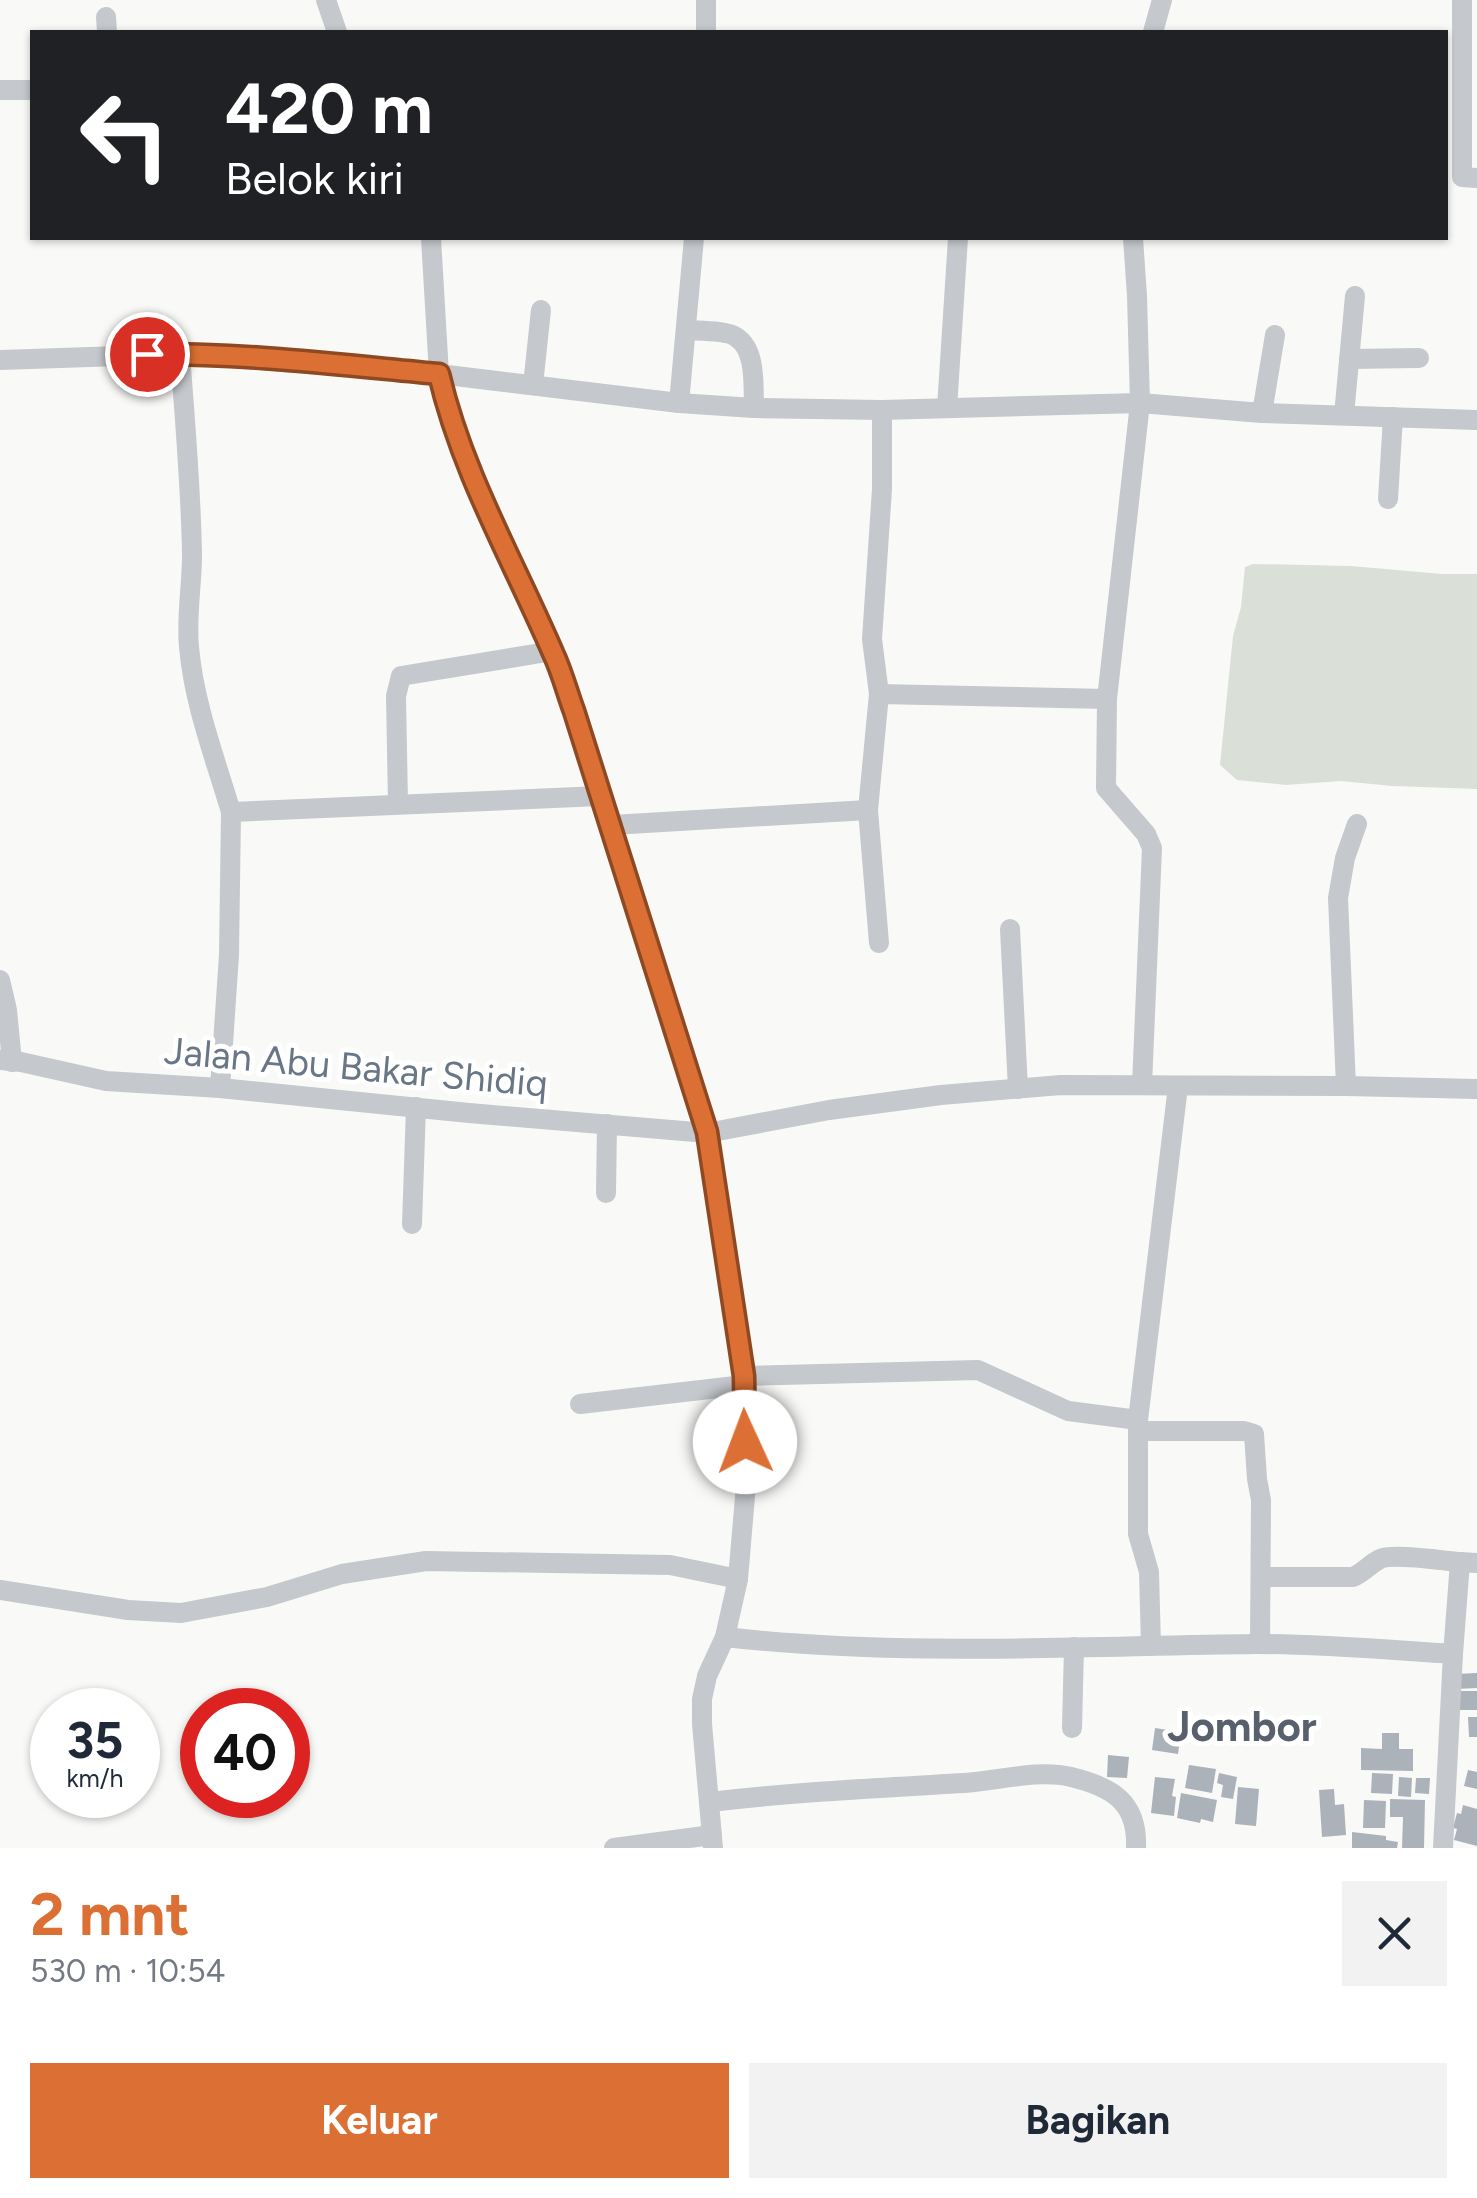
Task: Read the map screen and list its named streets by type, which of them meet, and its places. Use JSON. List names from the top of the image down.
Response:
{
  "streets": {
    "street": ["Jalan Abu Bakar Shidiq"]
  },
  "districts": ["Jombor"],
  "page": {
    "turn": ["420 m", "Belok kiri"],
    "speed": "35 km/h",
    "limit": "40",
    "heading": ["2 mnt", "530 m · 10:54"],
    "buttons": ["Keluar", "Bagikan"]
  }
}
